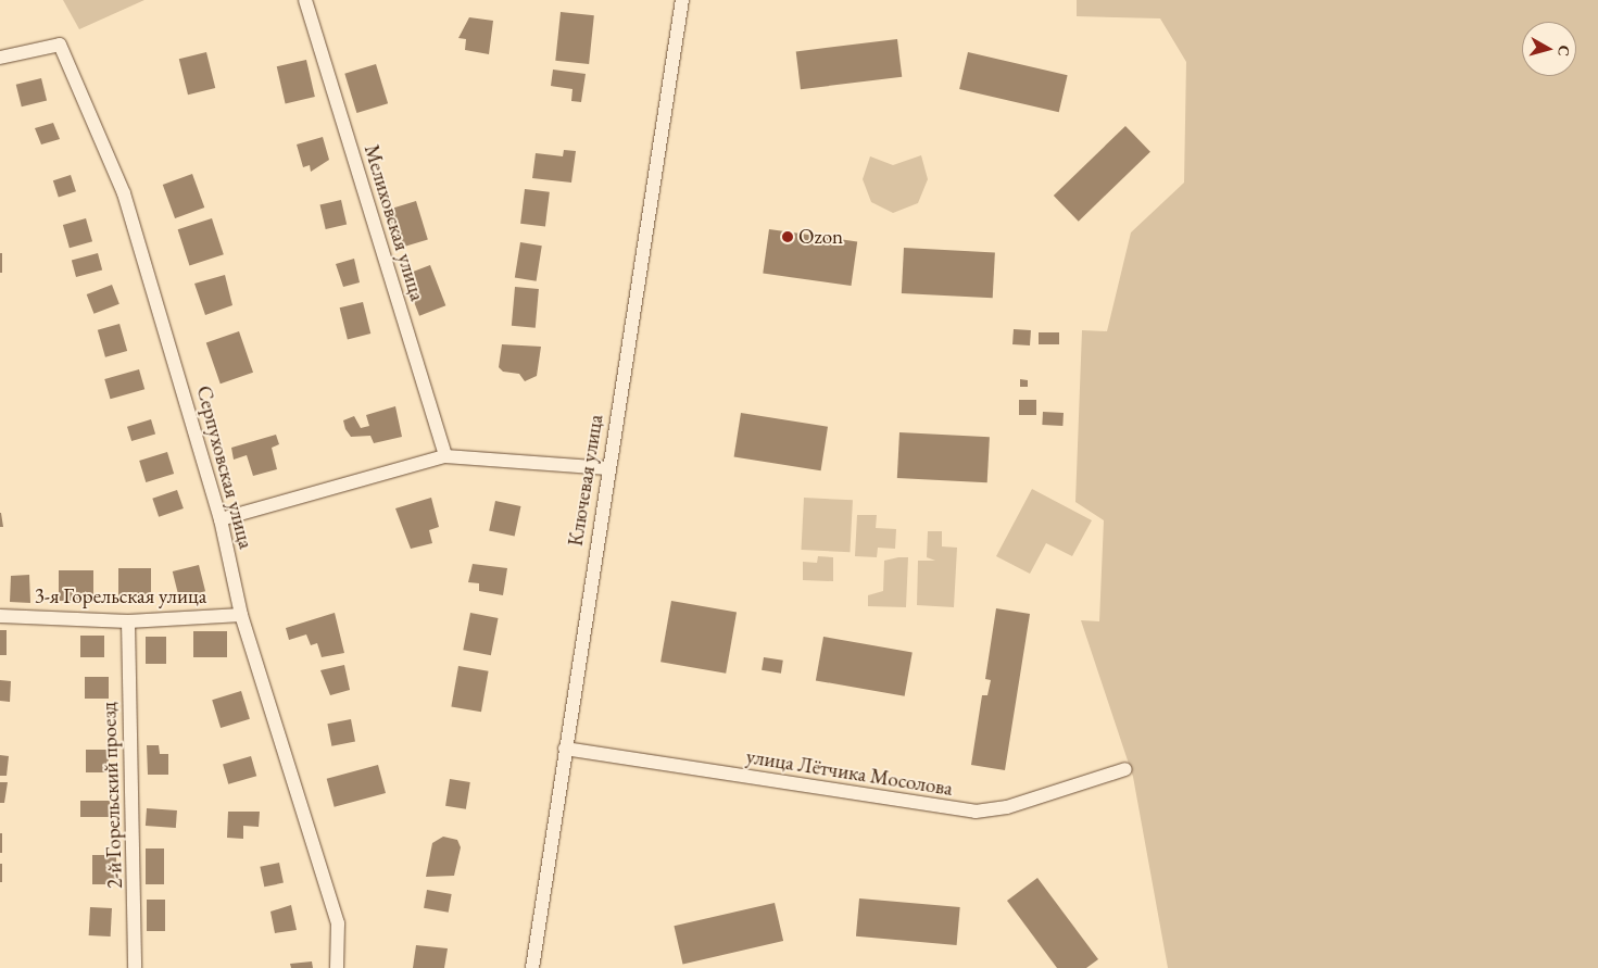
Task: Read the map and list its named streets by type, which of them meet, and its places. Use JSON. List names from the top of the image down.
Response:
{
  "streets": {
    "street": [
      "Мелиховская улица",
      "Серпуховская улица",
      "Ключевая улица",
      "3-я Горельская улица",
      "улица Лётчика Мосолова",
      "2-й Горельский проезд"
    ]
  },
  "crossings": [
    ["Серпуховская улица", "3-я Горельская улица"],
    ["Ключевая улица", "улица Лётчика Мосолова"],
    ["3-я Горельская улица", "2-й Горельский проезд"]
  ],
  "places": ["Ozon"],
  "north": "right"
}
